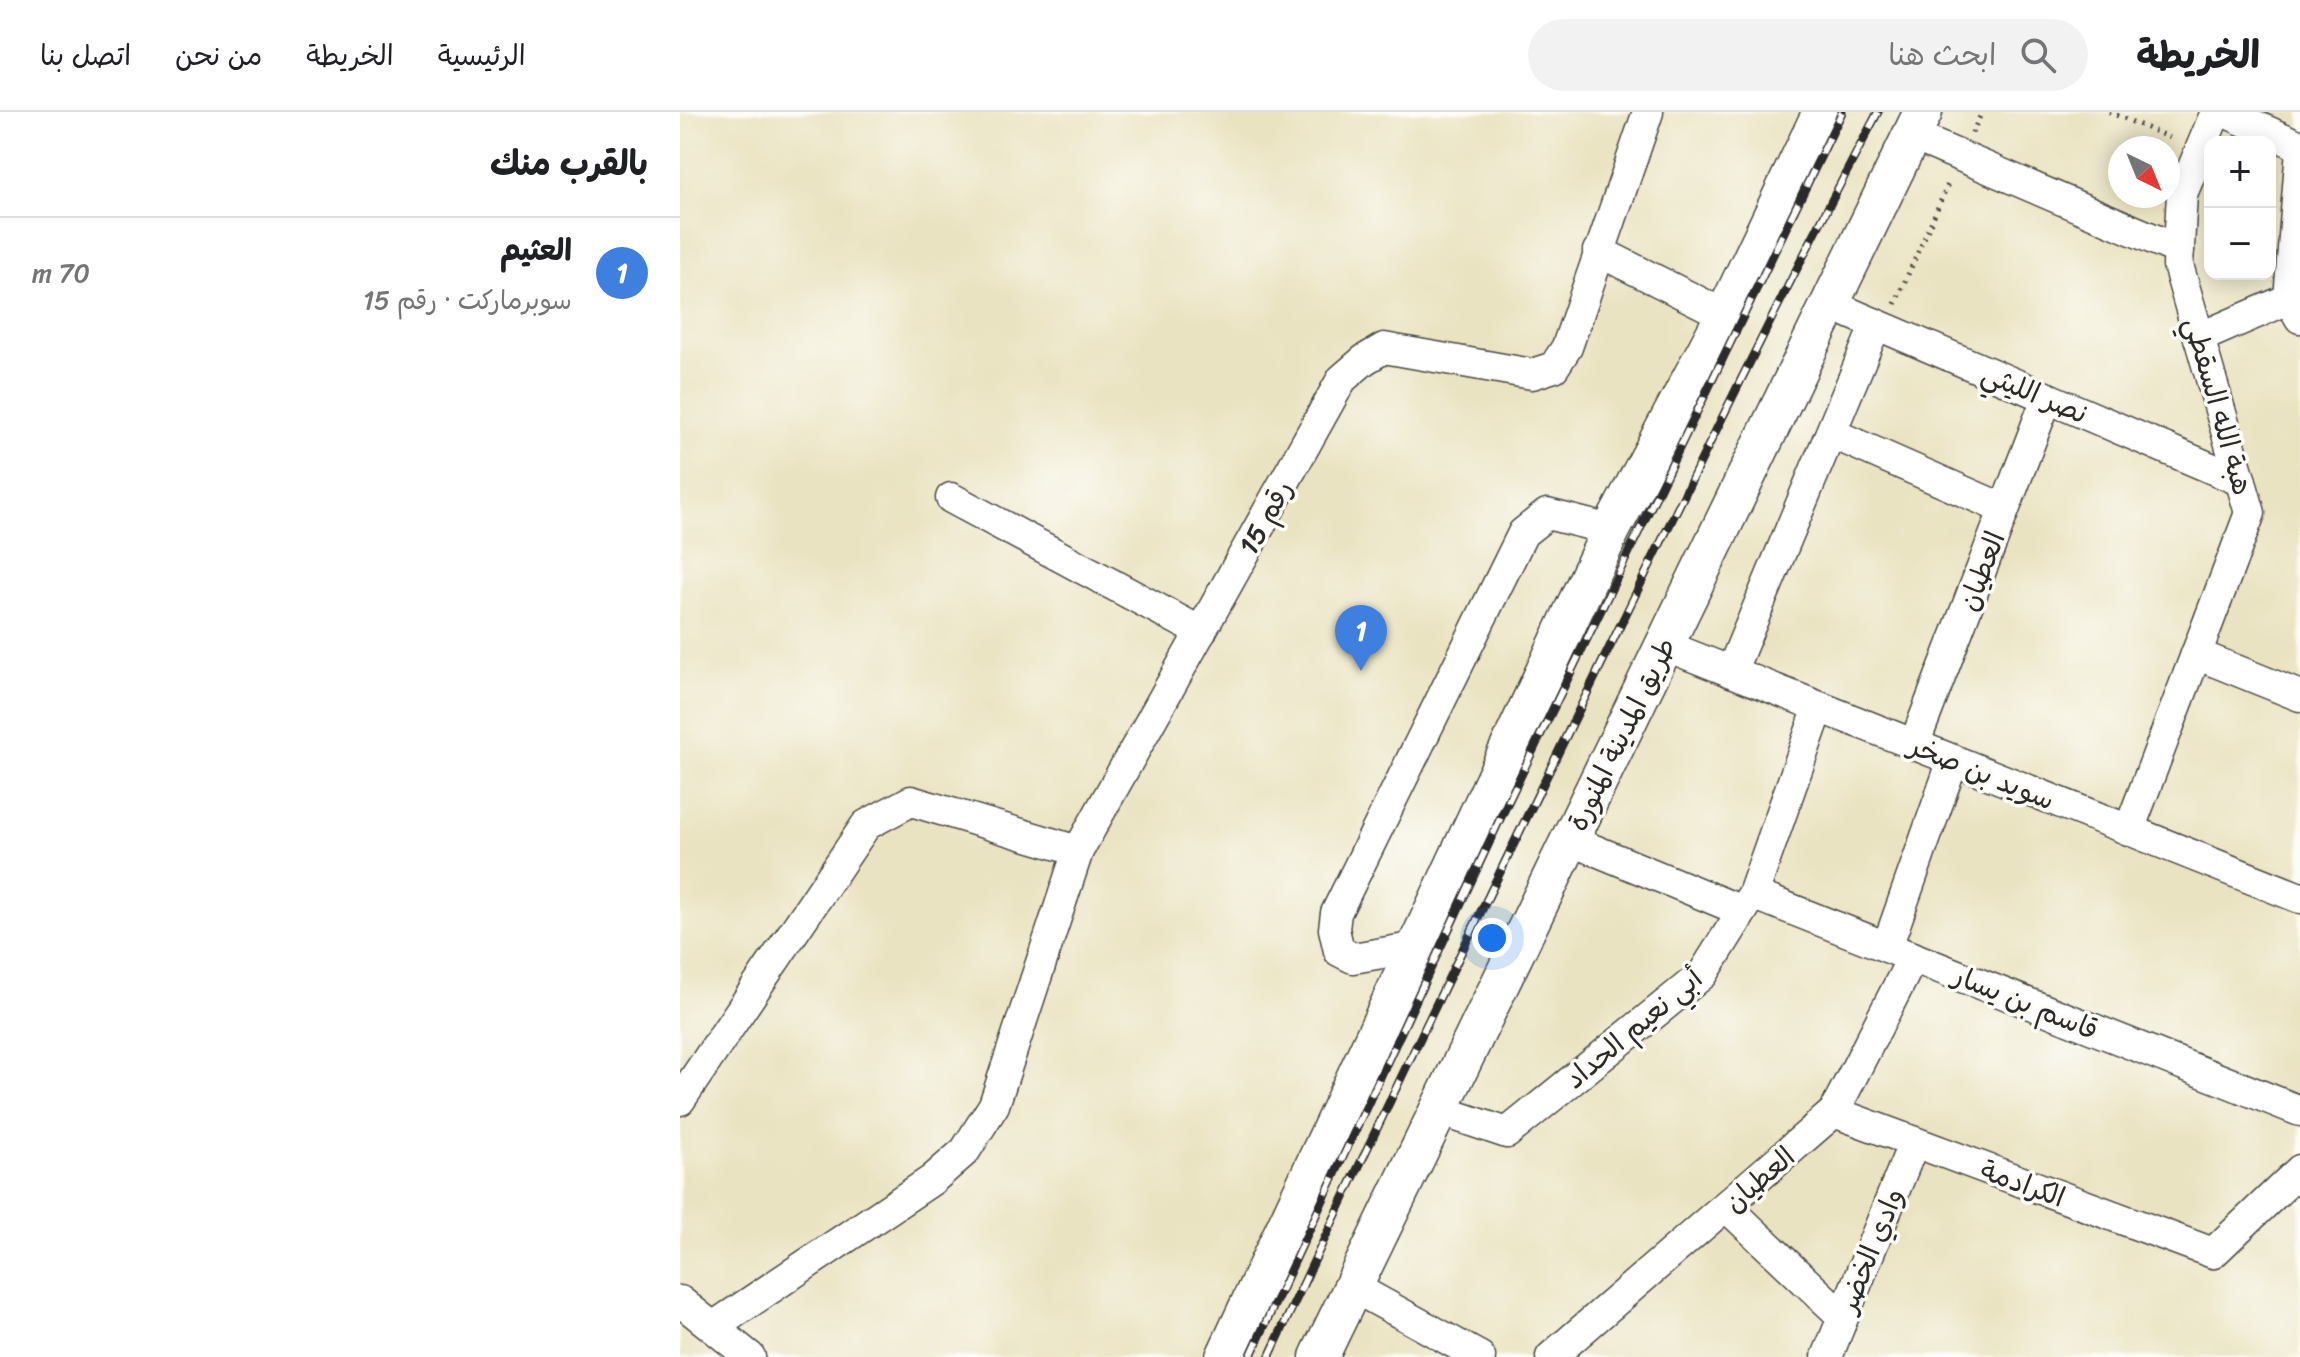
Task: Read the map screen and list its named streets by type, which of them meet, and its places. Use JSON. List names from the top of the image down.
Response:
{
  "streets": {
    "main road": ["طريق المدينة المنورة"],
    "street": [
      "نصر الليثي",
      "هبة الله السقطي",
      "رقم 15",
      "العطيان",
      "سويد بن صخر",
      "قاسم بن يسار",
      "أبي نعيم الحداد",
      "الكرادمة",
      "وادي الخضر"
    ]
  },
  "crossings": [
    ["نصر الليثي", "هبة الله السقطي"],
    ["نصر الليثي", "العطيان"],
    ["نصر الليثي", "طريق المدينة المنورة"],
    ["هبة الله السقطي", "سويد بن صخر"],
    ["العطيان", "سويد بن صخر"],
    ["العطيان", "قاسم بن يسار"],
    ["العطيان", "الكرادمة"],
    ["طريق المدينة المنورة", "سويد بن صخر"],
    ["طريق المدينة المنورة", "قاسم بن يسار"],
    ["طريق المدينة المنورة", "أبي نعيم الحداد"],
    ["سويد بن صخر", "أبي نعيم الحداد"],
    ["قاسم بن يسار", "أبي نعيم الحداد"],
    ["الكرادمة", "وادي الخضر"]
  ],
  "north": "bottom right",
  "page": {
    "header": "الخريطة",
    "search": "ابحث هنا",
    "nav": [
      "الرئيسية",
      "الخريطة",
      "من نحن",
      "اتصل بنا"
    ],
    "heading": "بالقرب منك",
    "map_buttons": ["+", "−"],
    "list": [
      {
        "mark": "1",
        "name": "العثيم",
        "note": "سوبرماركت · رقم 15",
        "value": "70 m"
      }
    ],
    "pins": "1"
  }
}
